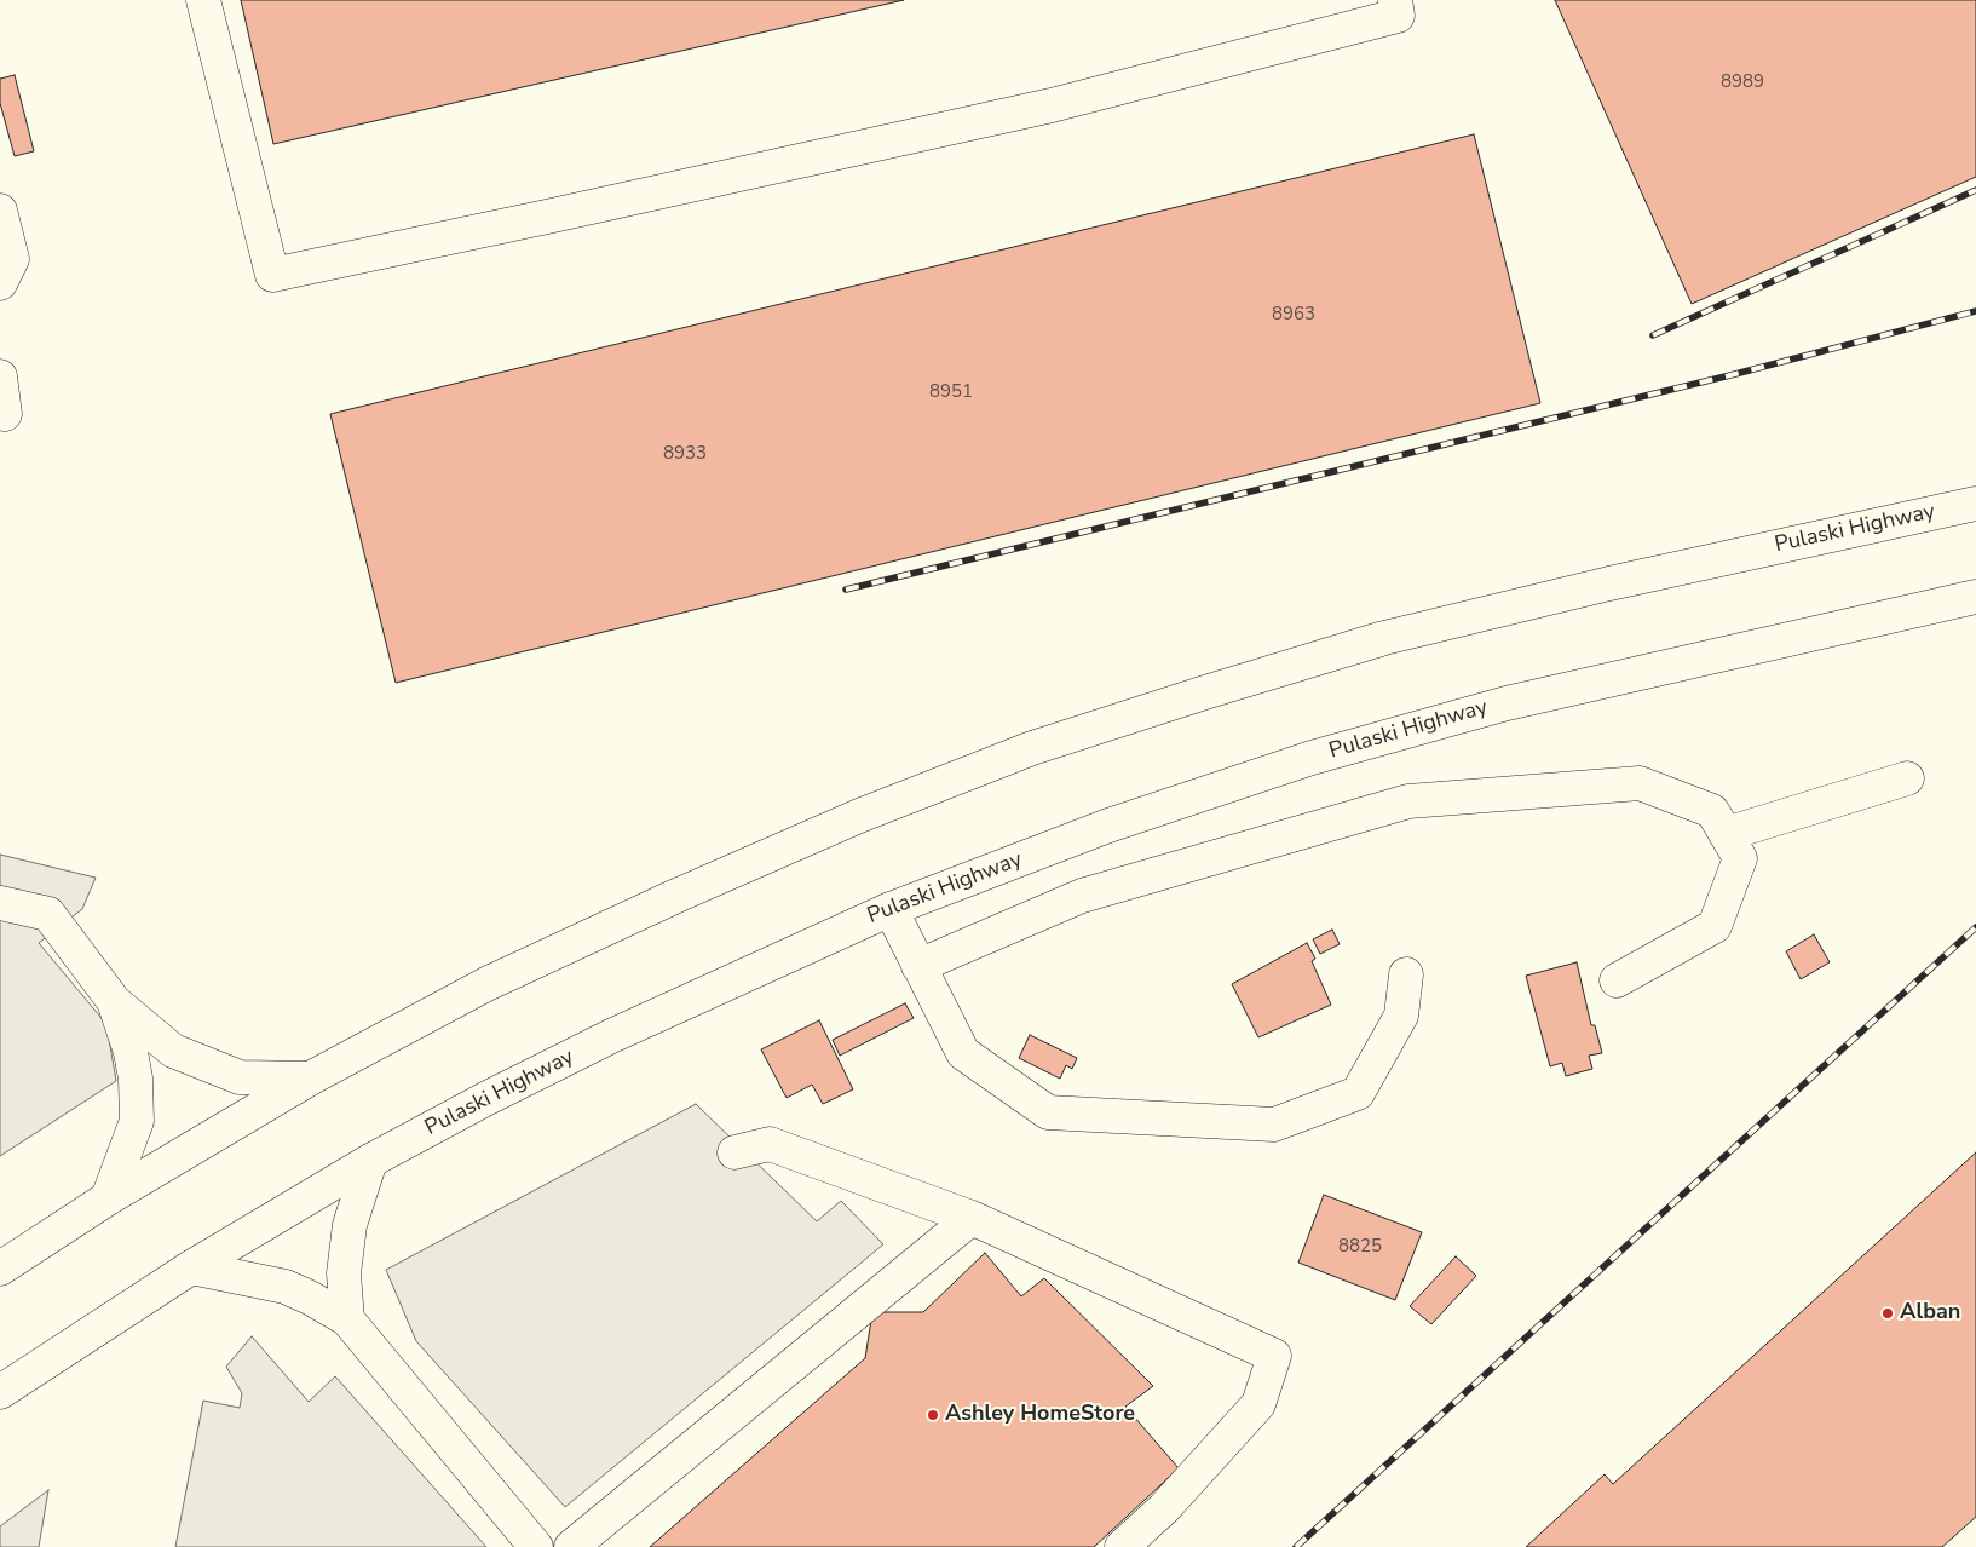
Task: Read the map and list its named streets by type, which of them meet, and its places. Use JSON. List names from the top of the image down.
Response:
{
  "streets": {
    "main road": ["Pulaski Highway"]
  },
  "places": ["Alban", "Ashley HomeStore"],
  "house_numbers": [
    "8989",
    "8963",
    "8951",
    "8933",
    "8825"
  ]
}
